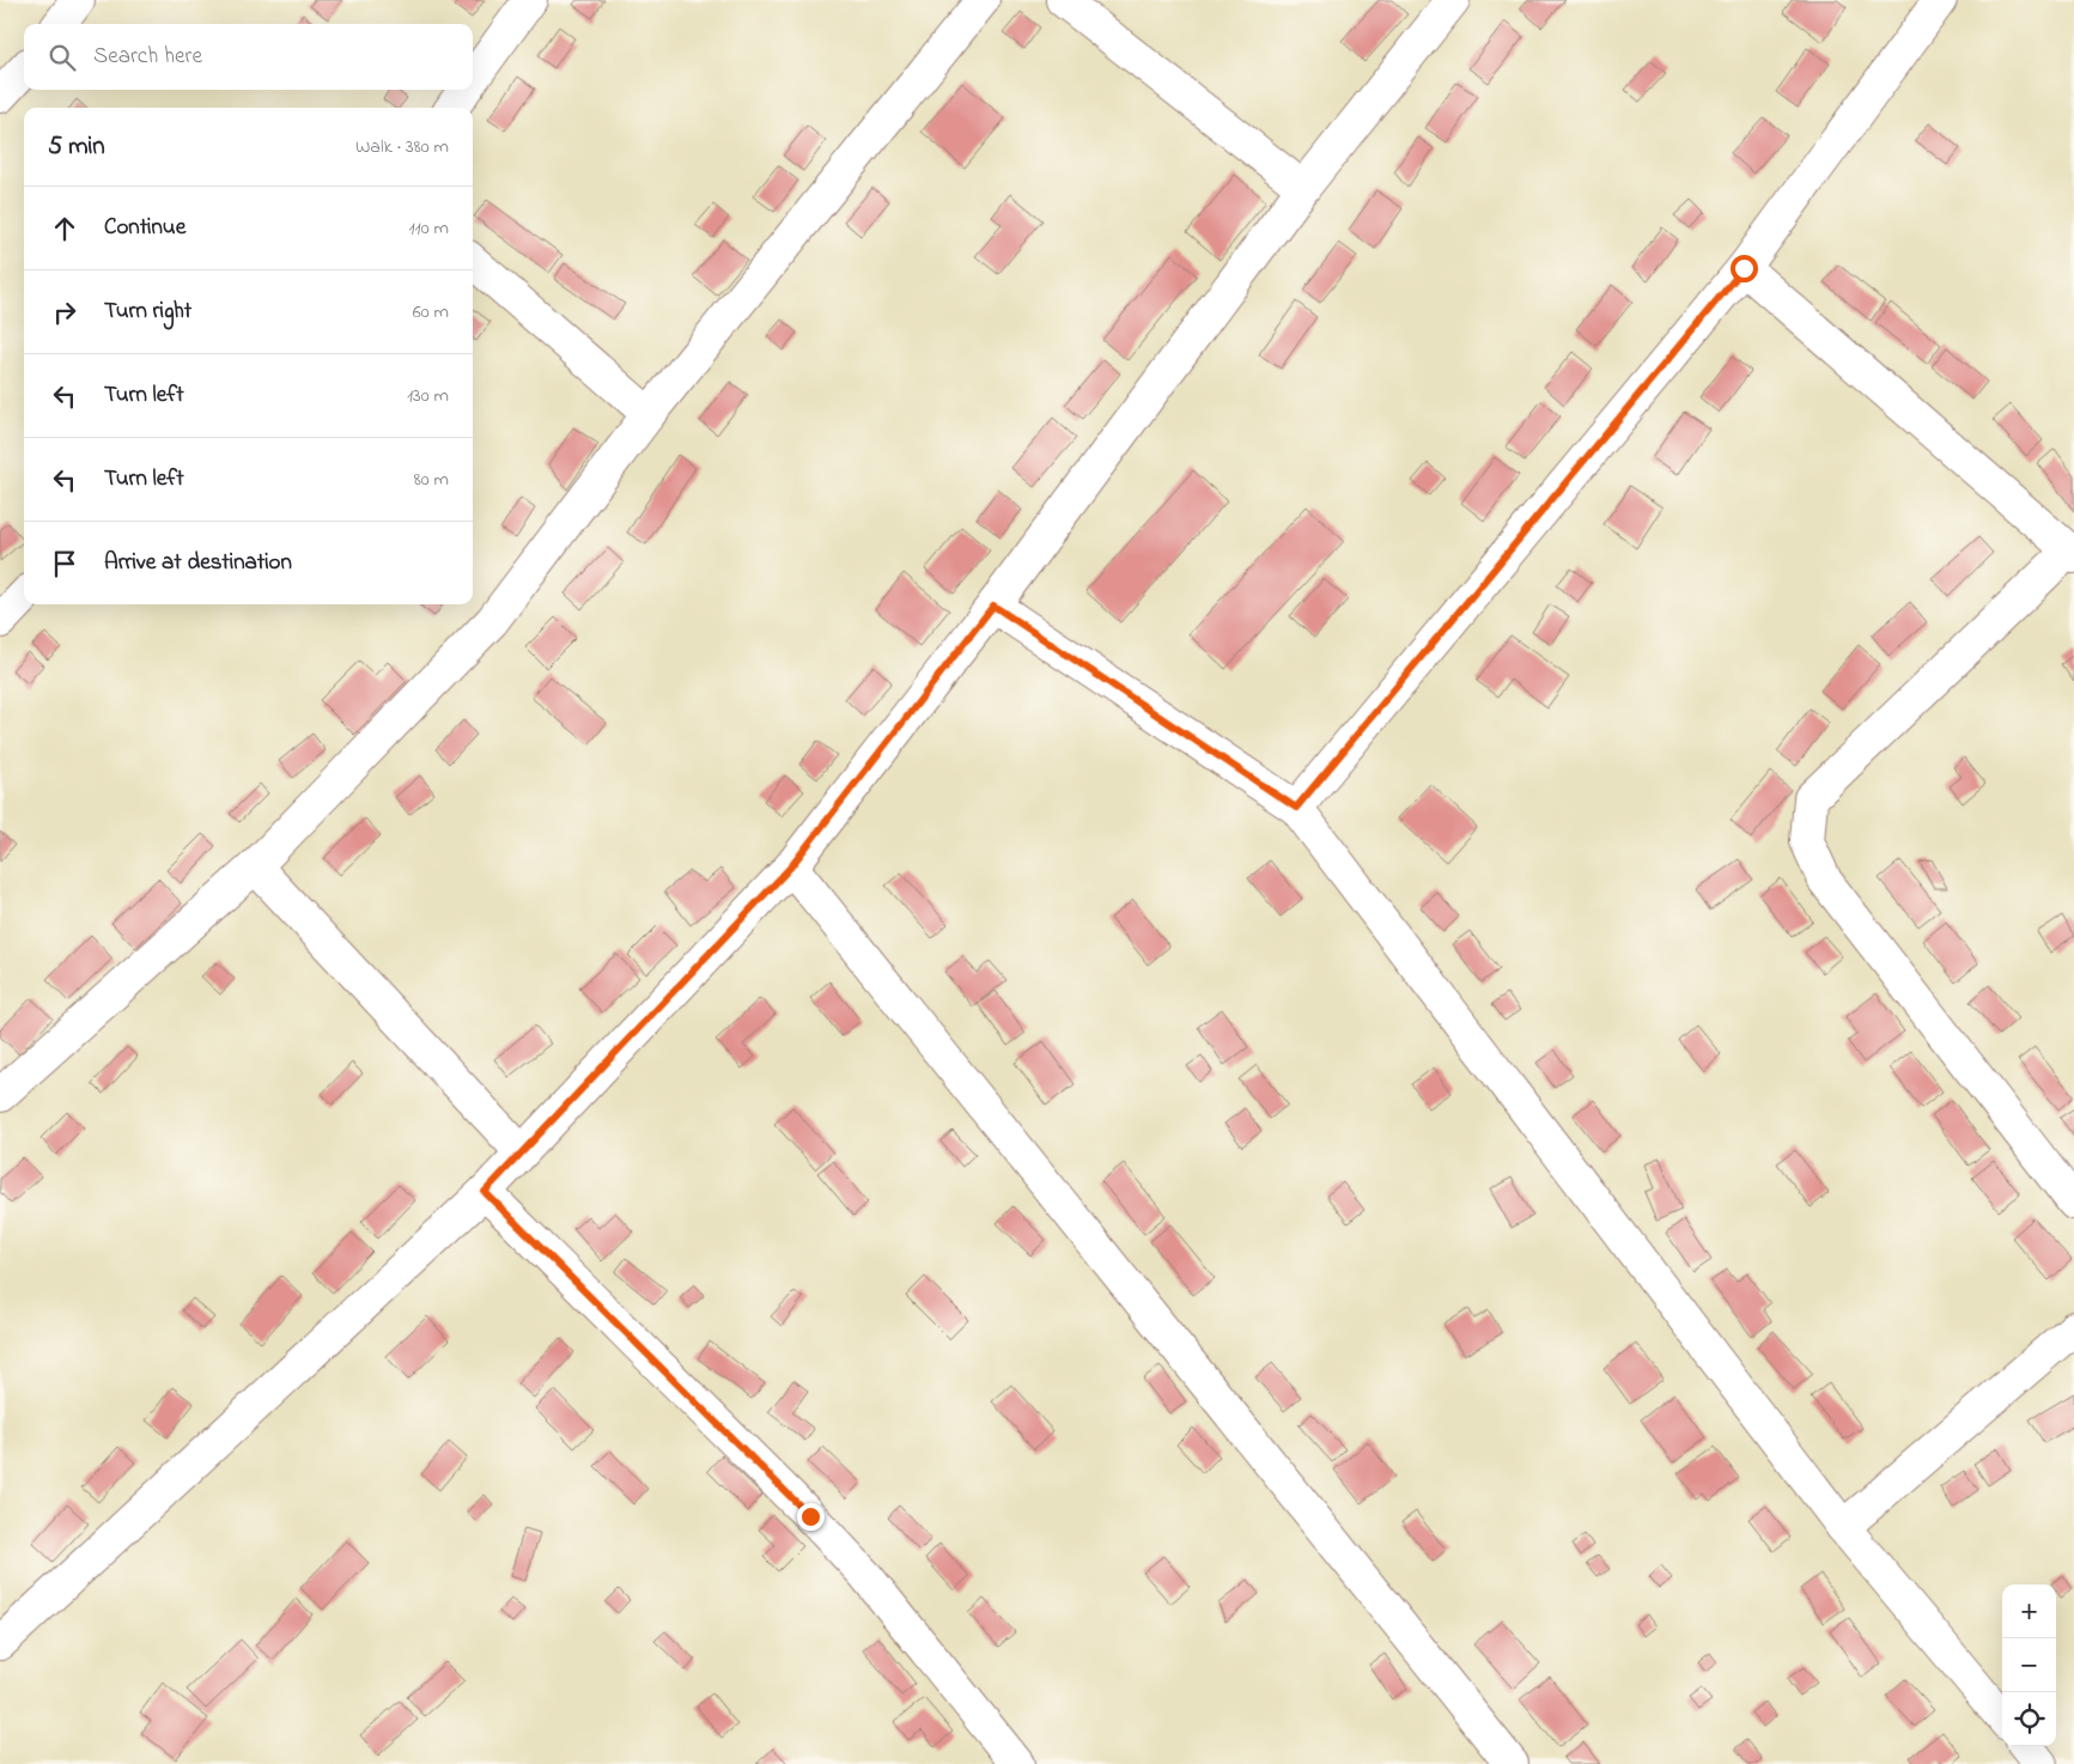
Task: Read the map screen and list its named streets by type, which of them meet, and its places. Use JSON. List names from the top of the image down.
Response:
{
  "page": {
    "search": "Search here",
    "heading": ["5 min", "Walk · 380 m"],
    "list": [
      ["Continue", "110 m"],
      ["Turn right", "60 m"],
      ["Turn left", "130 m"],
      ["Turn left", "80 m"],
      "Arrive at destination"
    ],
    "map_buttons": ["+", "−"]
  }
}
